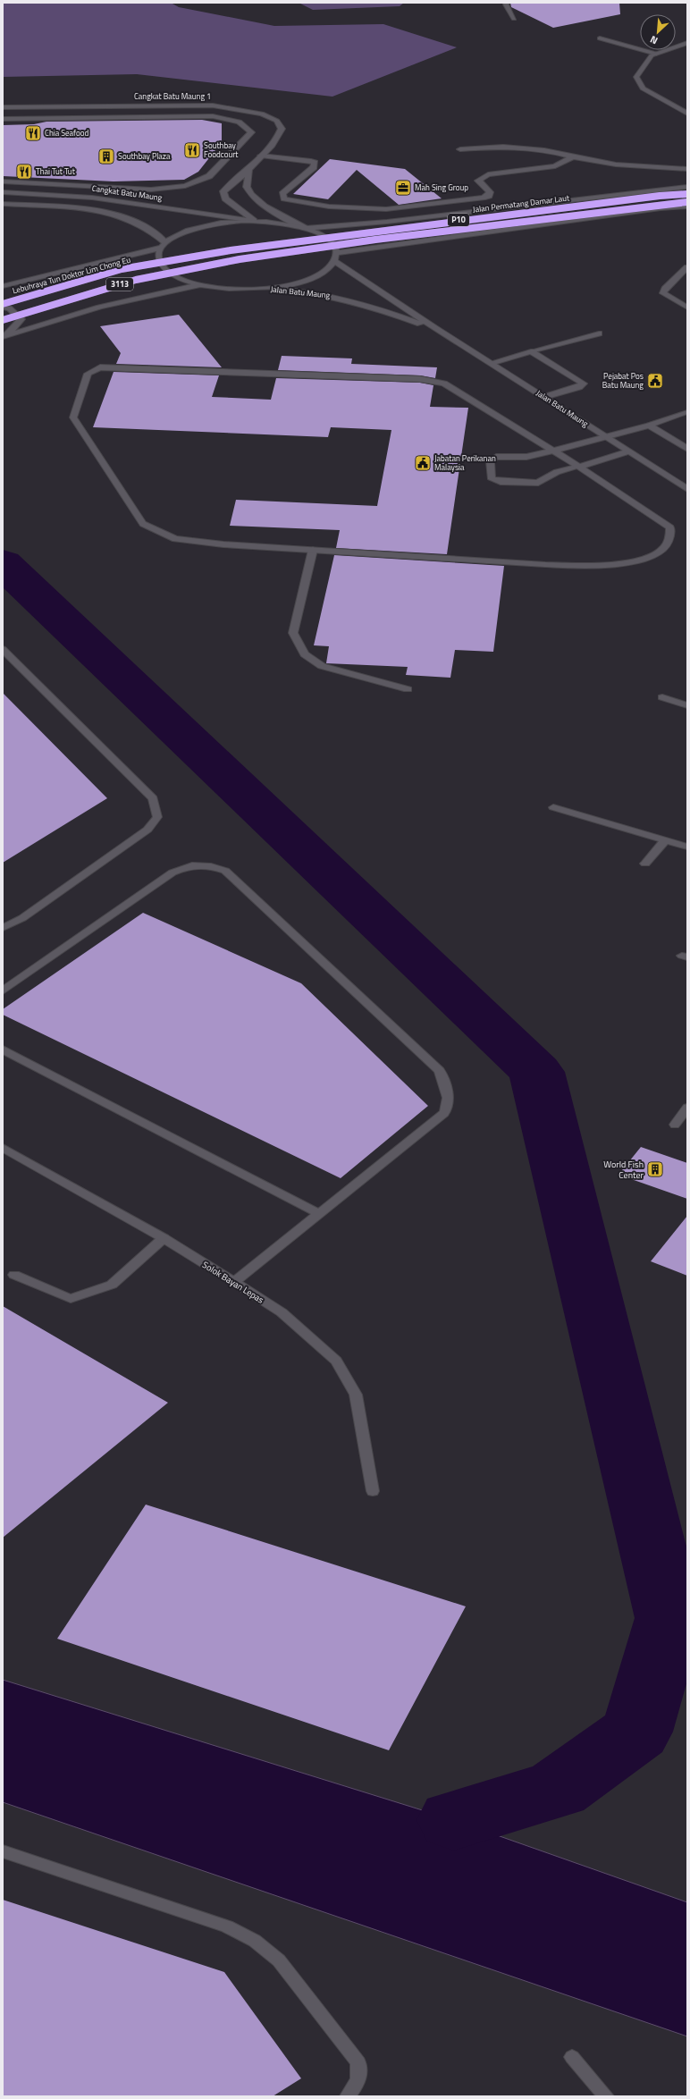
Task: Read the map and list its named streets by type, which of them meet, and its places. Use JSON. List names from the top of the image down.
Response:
{
  "streets": {
    "highway": [
      "Jalan Permatang Damar Laut",
      "P10",
      "Lebuhraya Tun Doktor Lim Chong Eu",
      "3113"
    ],
    "street": [
      "Cangkat Batu Maung 1",
      "Cangkat Batu Maung",
      "Jalan Batu Maung",
      "Solok Bayan Lepas"
    ]
  },
  "crossings": [
    ["Cangkat Batu Maung 1", "Cangkat Batu Maung"],
    ["Jalan Permatang Damar Laut", "Lebuhraya Tun Doktor Lim Chong Eu"],
    ["Jalan Permatang Damar Laut", "3113"]
  ],
  "places": {
    "restaurant": ["Chia Seafood", "Southbay Foodcourt", "Thai Tut Tut"],
    "building": ["Southbay Plaza", "World Fish Center"],
    "office": ["Mah Sing Group"],
    "public building": ["Pejabat Pos Batu Maung", "Jabatan Perikanan Malaysia"]
  },
  "north": "bottom left"
}
